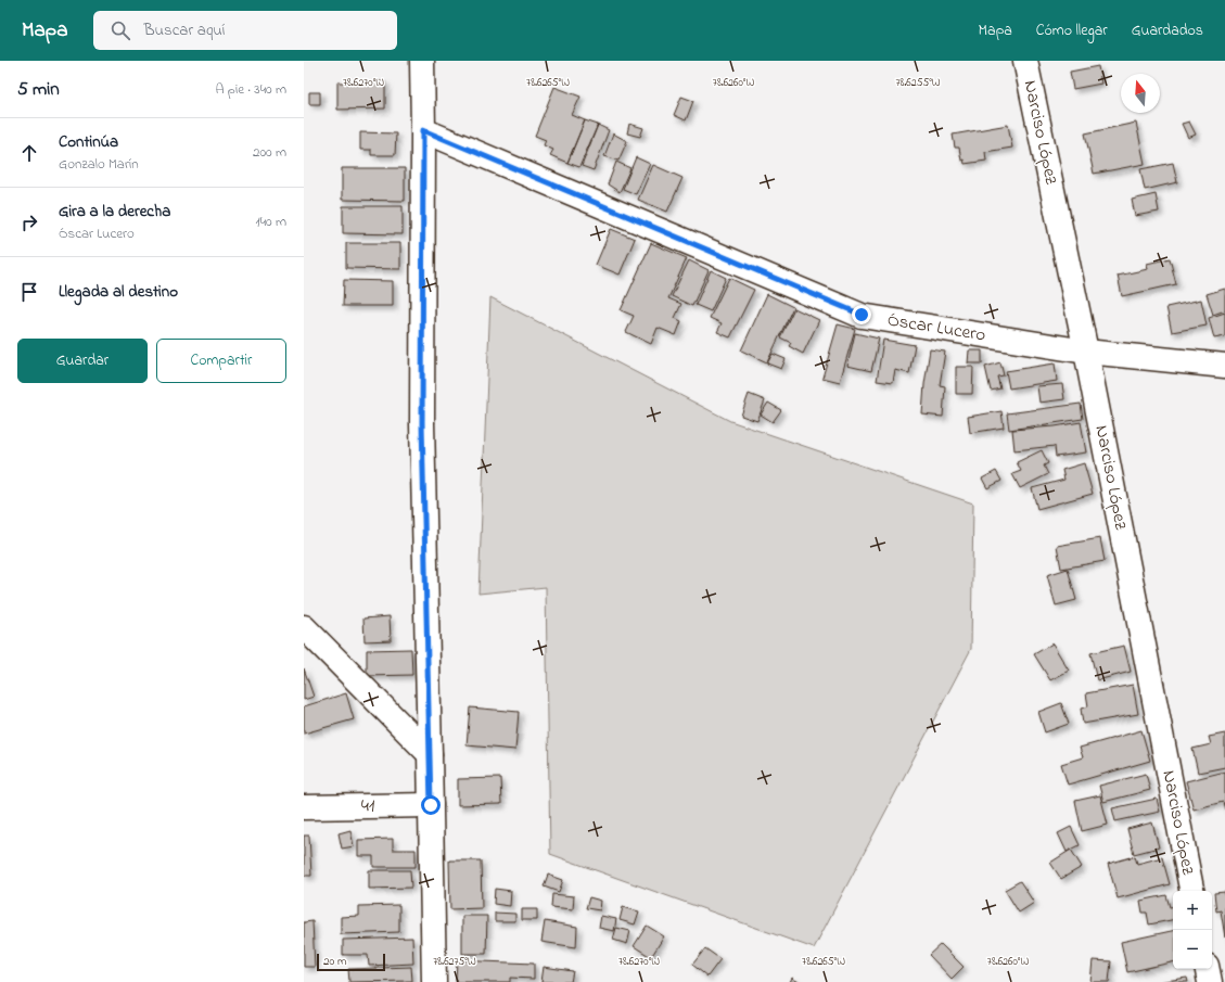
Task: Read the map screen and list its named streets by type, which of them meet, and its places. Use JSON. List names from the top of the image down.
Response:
{
  "streets": {
    "street": ["Narciso López", "Óscar Lucero", "41"]
  },
  "crossings": [
    ["Narciso López", "Óscar Lucero"]
  ],
  "scale_bar": "20 m",
  "north": "top",
  "page": {
    "header": "Mapa",
    "search": "Buscar aquí",
    "nav": ["Mapa", "Cómo llegar", "Guardados"],
    "heading": ["5 min", "A pie · 340 m"],
    "list": [
      ["Continúa", "Gonzalo Marín", "200 m"],
      ["Gira a la derecha", "Óscar Lucero", "140 m"],
      "Llegada al destino"
    ],
    "buttons": ["Guardar", "Compartir"],
    "map_buttons": ["+", "−"],
    "scale": "20 m"
  },
  "coordinates": [
    "78.6270°W",
    "78.6265°W",
    "78.6260°W",
    "78.6255°W",
    "78.6275°W"
  ]
}
